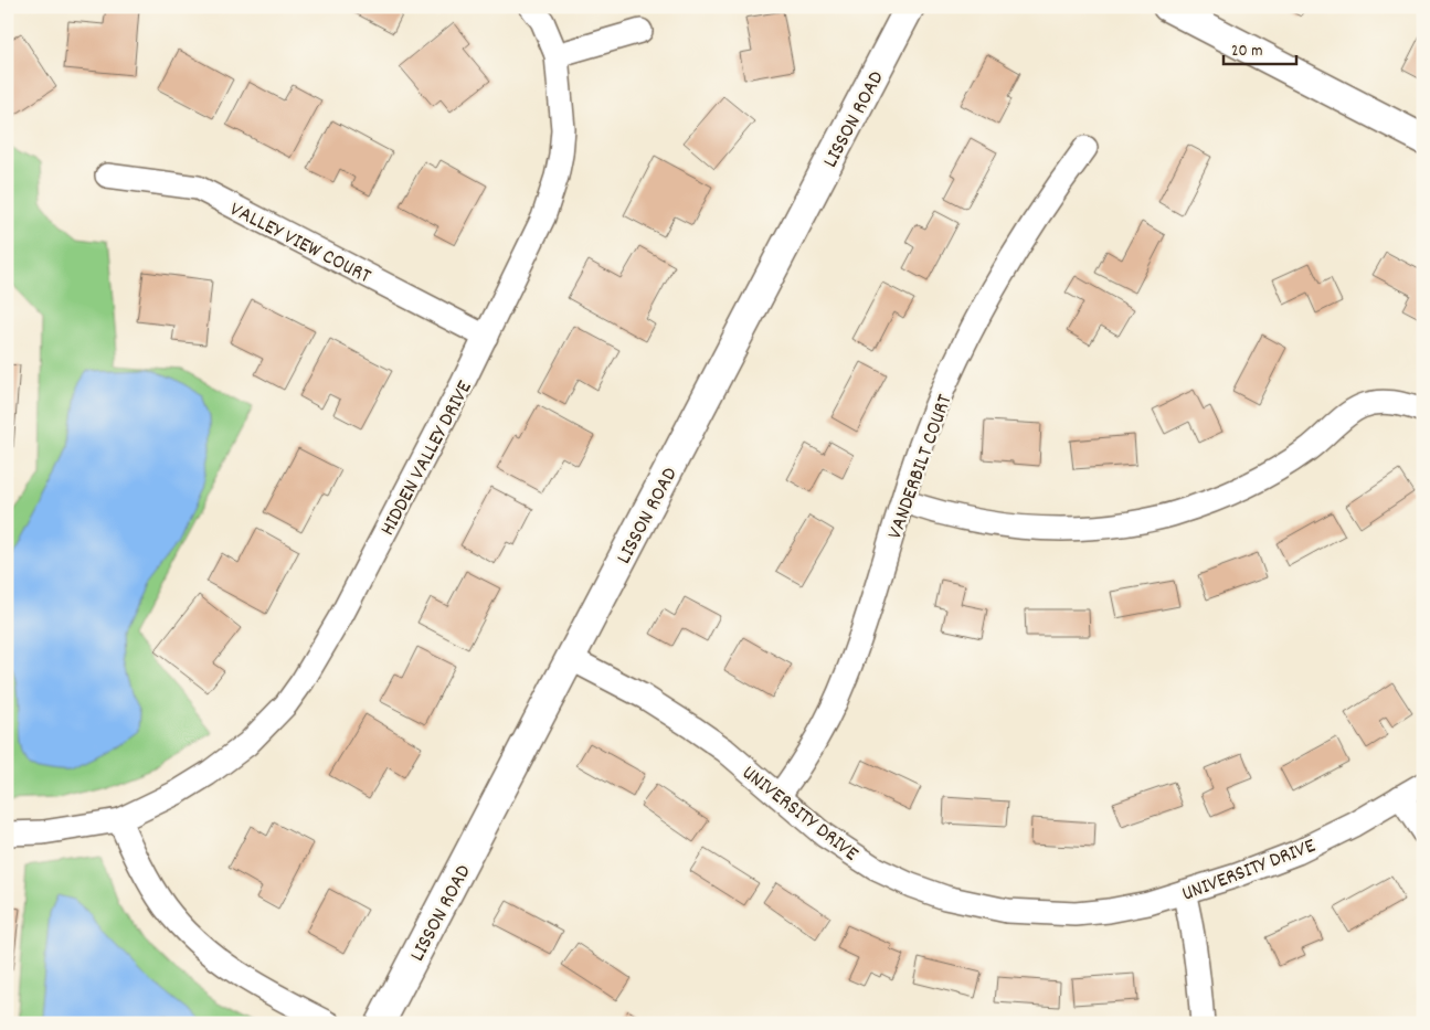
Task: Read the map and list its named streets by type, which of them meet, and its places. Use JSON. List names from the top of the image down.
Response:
{
  "streets": {
    "street": [
      "LISSON ROAD",
      "VALLEY VIEW COURT",
      "HIDDEN VALLEY DRIVE",
      "VANDERBILT COURT",
      "UNIVERSITY DRIVE"
    ]
  },
  "crossings": [
    ["LISSON ROAD", "UNIVERSITY DRIVE"],
    ["VALLEY VIEW COURT", "HIDDEN VALLEY DRIVE"],
    ["VANDERBILT COURT", "UNIVERSITY DRIVE"]
  ],
  "scale_bar": "20 m"
}
